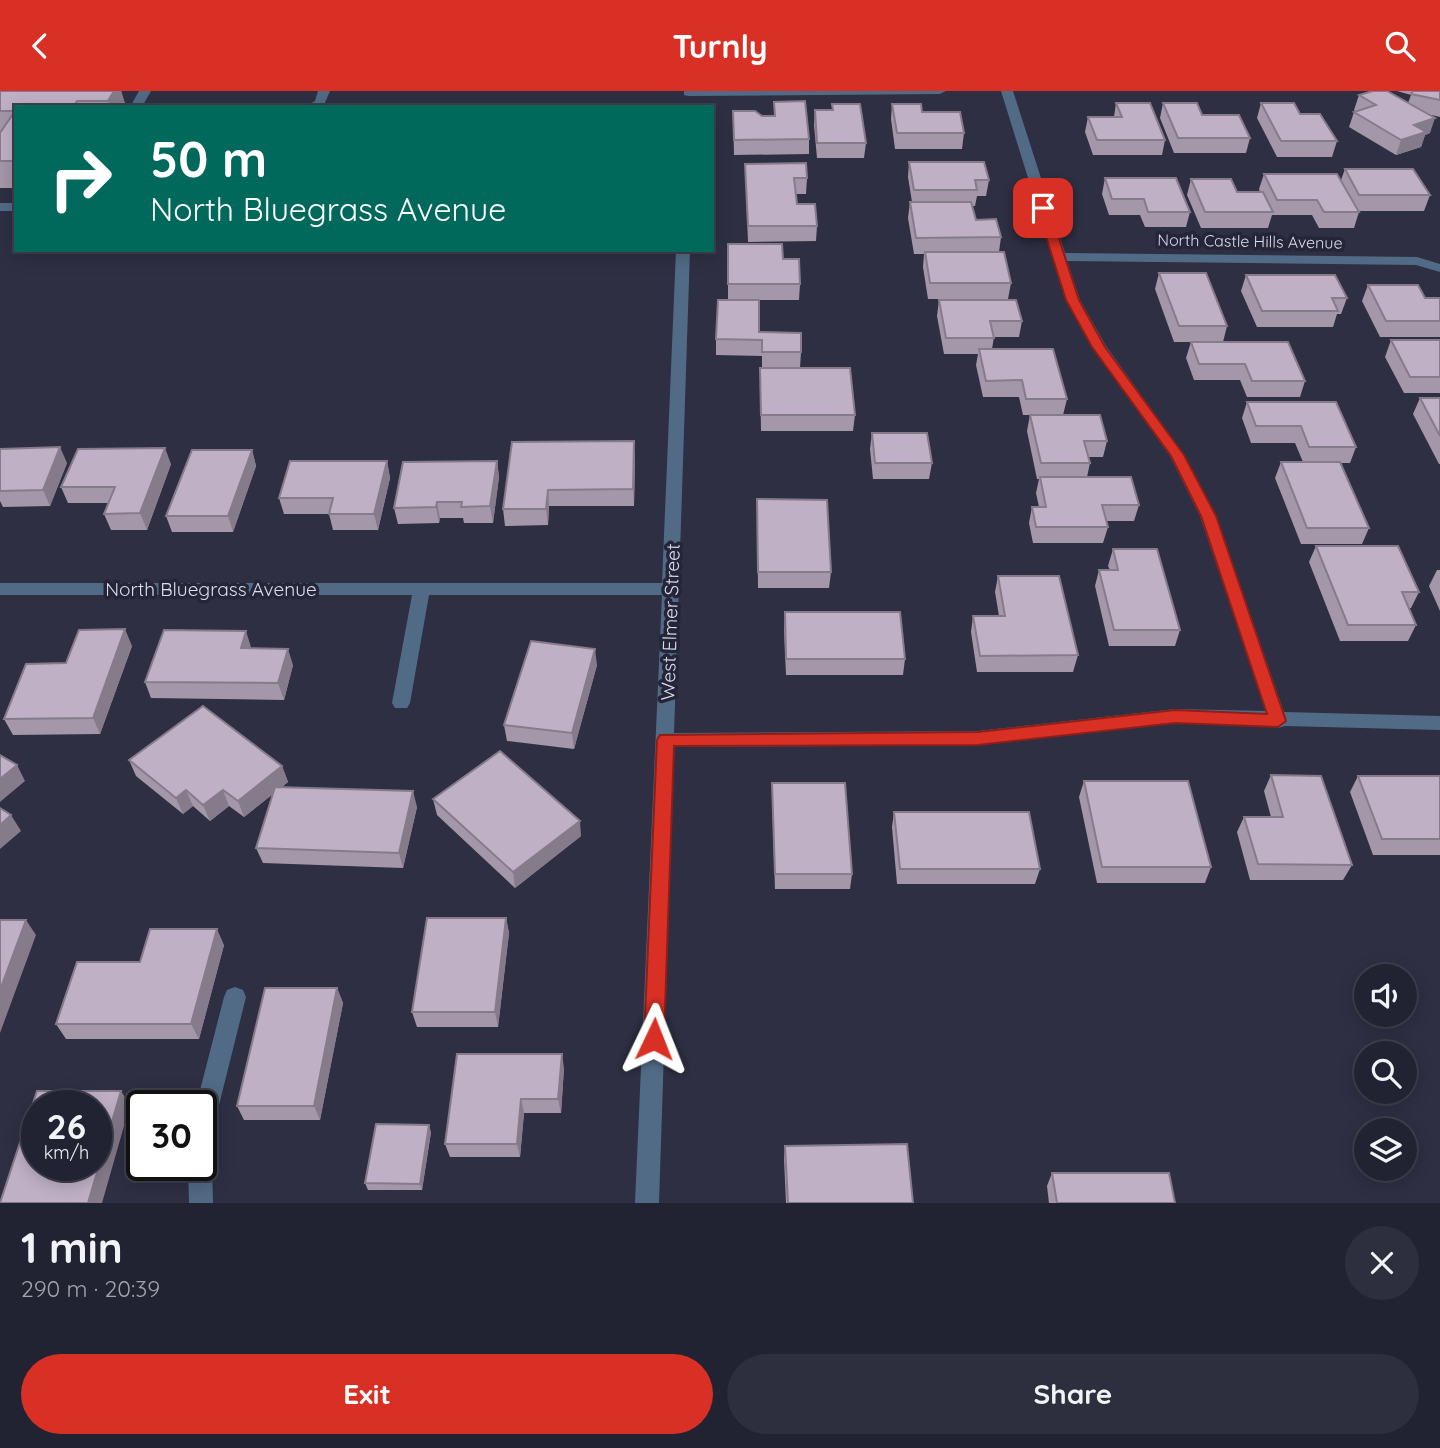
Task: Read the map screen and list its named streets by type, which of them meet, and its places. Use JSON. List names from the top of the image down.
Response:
{
  "streets": {
    "street": ["North Castle Hills Avenue", "North Bluegrass Avenue", "West Elmer Street"]
  },
  "crossings": [
    ["North Bluegrass Avenue", "West Elmer Street"]
  ],
  "page": {
    "header": "Turnly",
    "turn": ["50 m", "North Bluegrass Avenue"],
    "speed": "26 km/h",
    "limit": "30",
    "heading": ["1 min", "290 m · 20:39"],
    "buttons": ["Exit", "Share"]
  }
}
